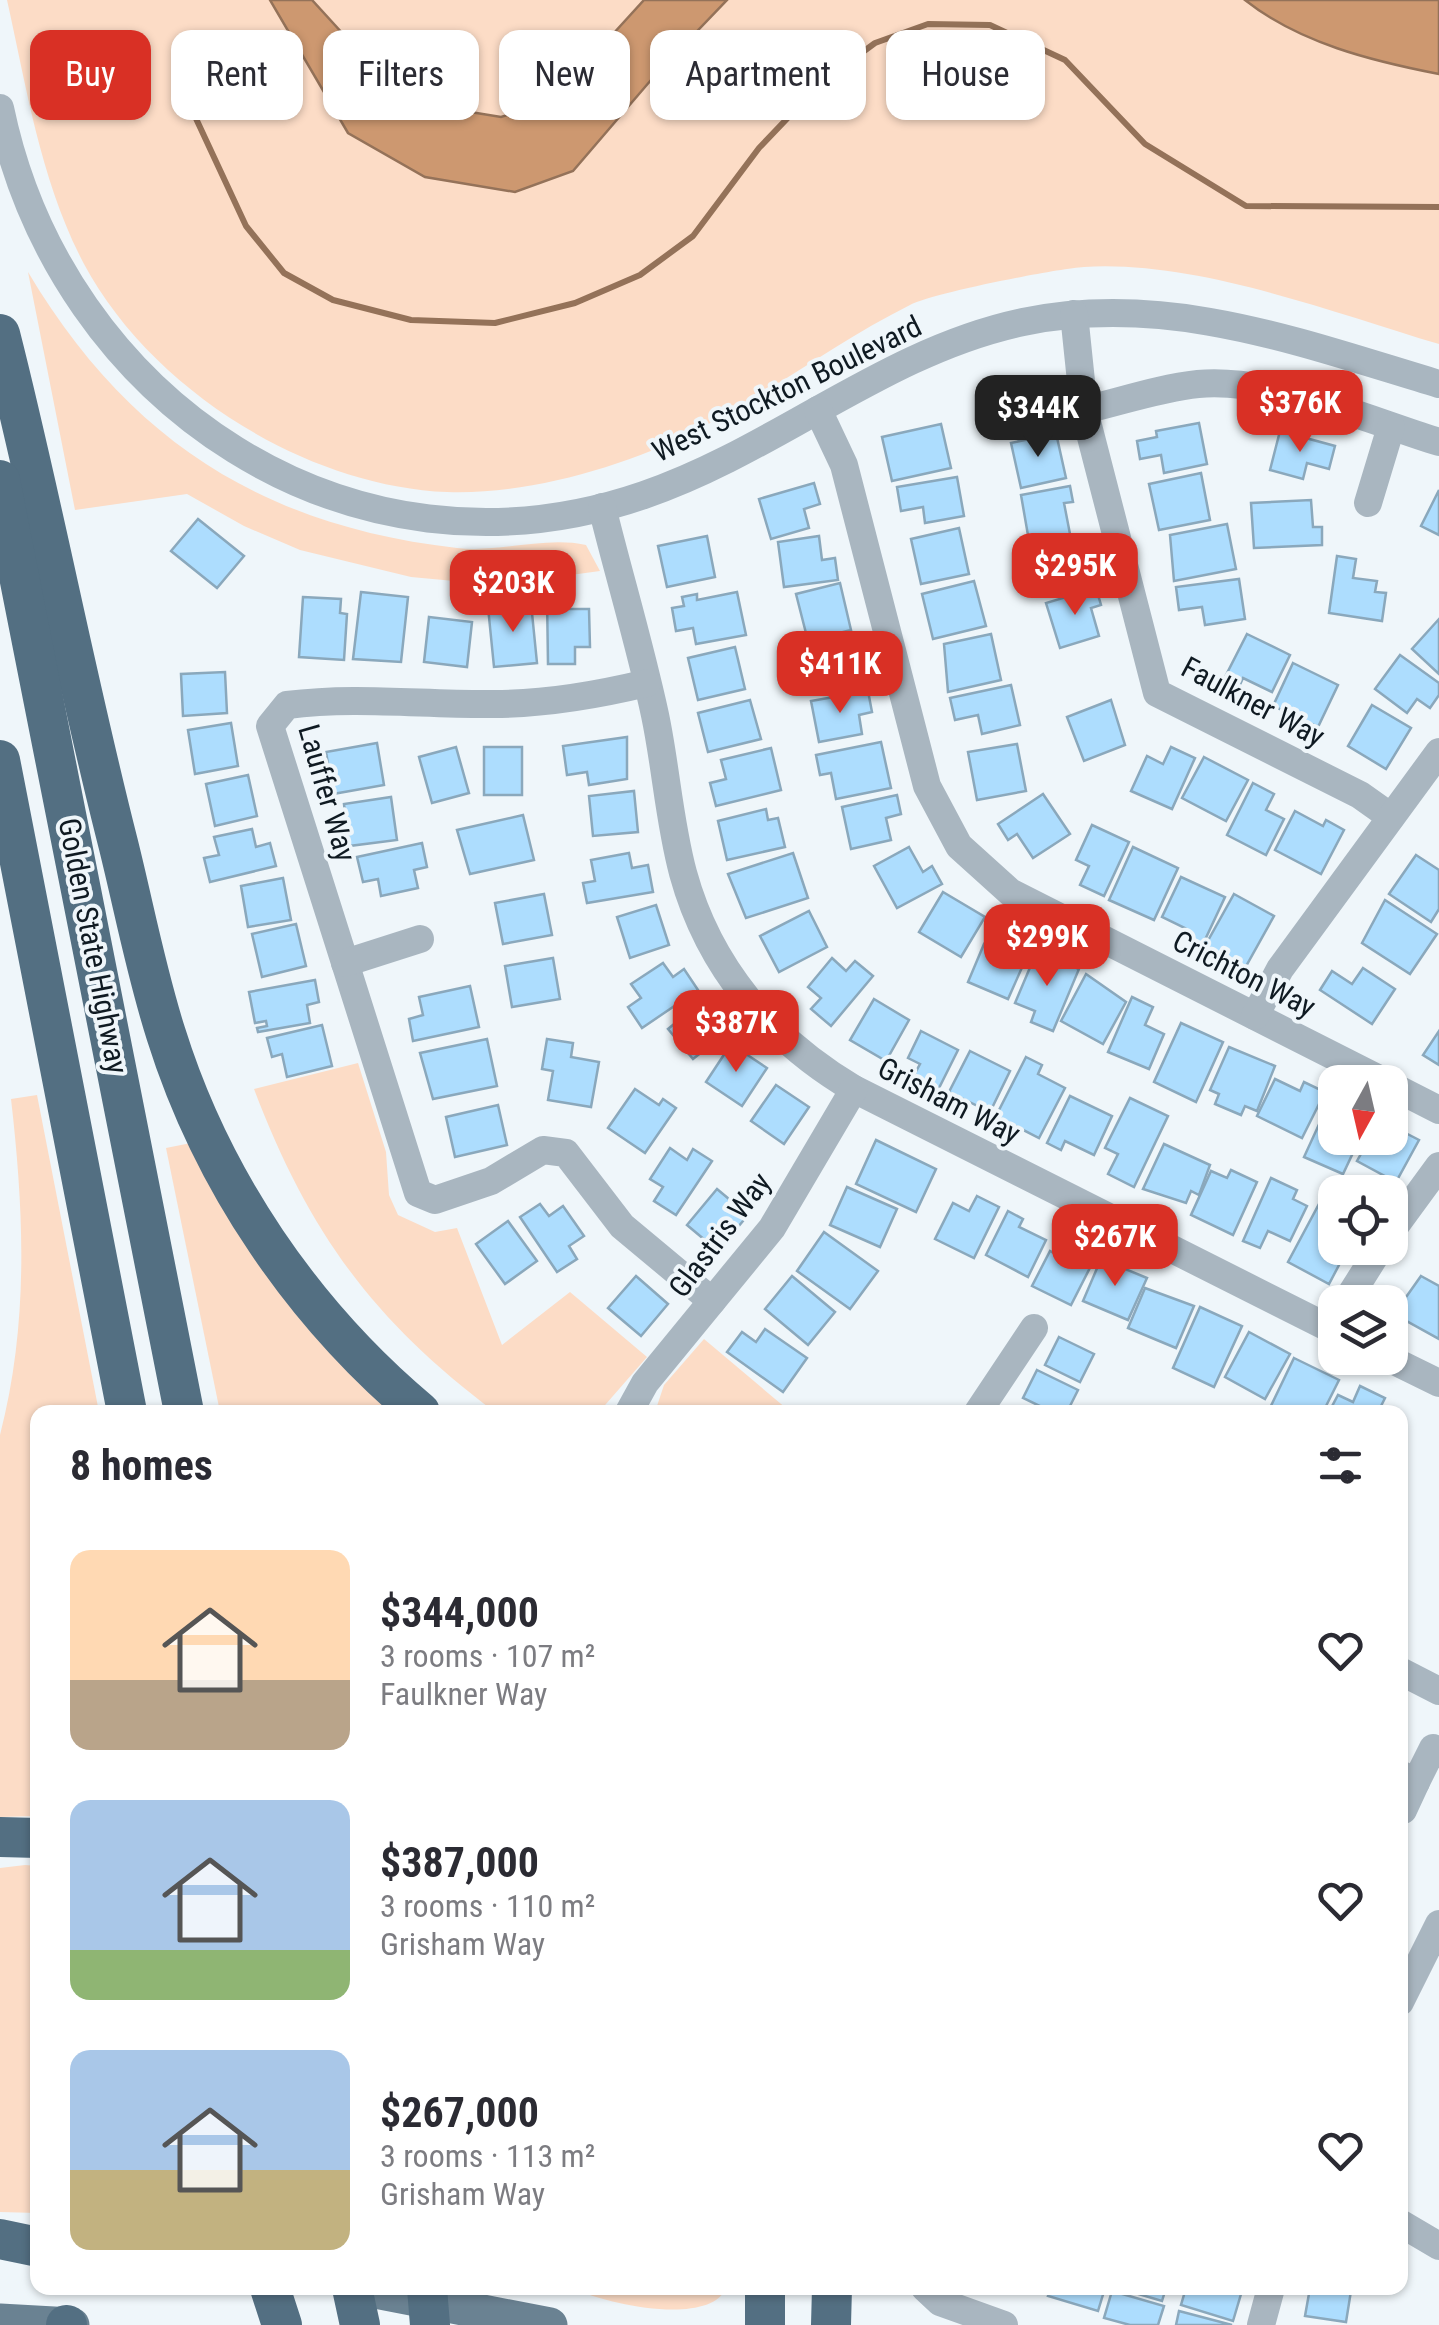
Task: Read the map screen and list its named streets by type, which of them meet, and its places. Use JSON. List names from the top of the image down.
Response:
{
  "streets": {
    "highway": ["Golden State Highway"],
    "street": [
      "West Stockton Boulevard",
      "Faulkner Way",
      "Lauffer Way",
      "Crichton Way",
      "Grisham Way",
      "Glastris Way"
    ]
  },
  "crossings": [
    ["West Stockton Boulevard", "Faulkner Way"],
    ["West Stockton Boulevard", "Crichton Way"],
    ["West Stockton Boulevard", "Grisham Way"],
    ["Lauffer Way", "Grisham Way"],
    ["Lauffer Way", "Glastris Way"],
    ["Grisham Way", "Glastris Way"]
  ],
  "north": "bottom",
  "page": {
    "chip": [
      "Buy",
      "Rent",
      "Filters",
      "New",
      "Apartment",
      "House"
    ],
    "price": [
      "$376K",
      "$344K",
      "$295K",
      "$203K",
      "$411K",
      "$299K",
      "$387K",
      "$267K"
    ],
    "heading": "8 homes",
    "list": [
      {
        "name": "$344,000",
        "note": "3 rooms · 107 m² · Faulkner Way"
      },
      {
        "name": "$387,000",
        "note": "3 rooms · 110 m² · Grisham Way"
      },
      {
        "name": "$267,000",
        "note": "3 rooms · 113 m² · Grisham Way"
      }
    ]
  }
}
